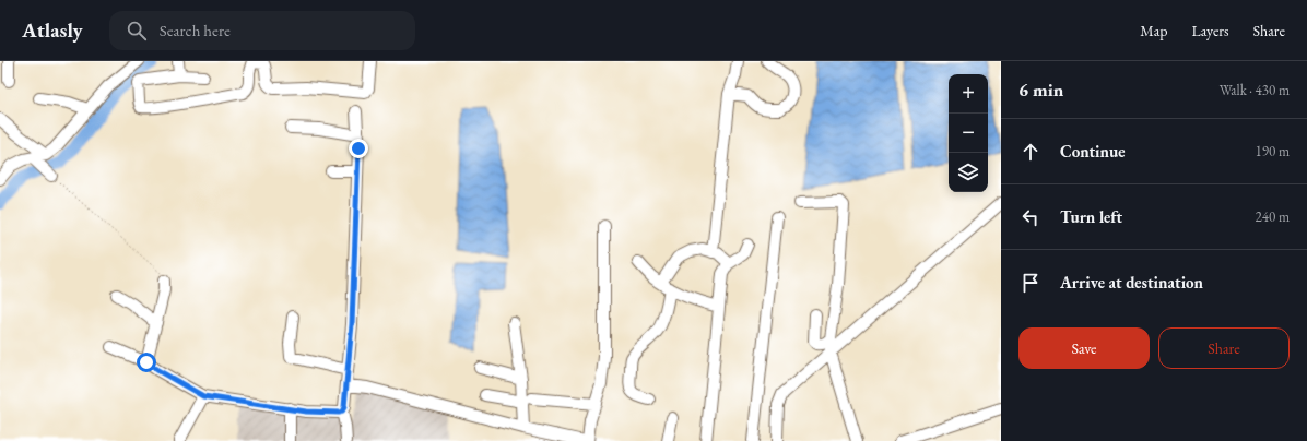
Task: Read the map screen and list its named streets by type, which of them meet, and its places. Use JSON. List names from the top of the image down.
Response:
{
  "page": {
    "header": "Atlasly",
    "search": "Search here",
    "nav": ["Map", "Layers", "Share"],
    "heading": ["6 min", "Walk · 430 m"],
    "map_buttons": ["+", "−"],
    "list": [
      ["Continue", "190 m"],
      ["Turn left", "240 m"],
      "Arrive at destination"
    ],
    "buttons": ["Save", "Share"]
  }
}
